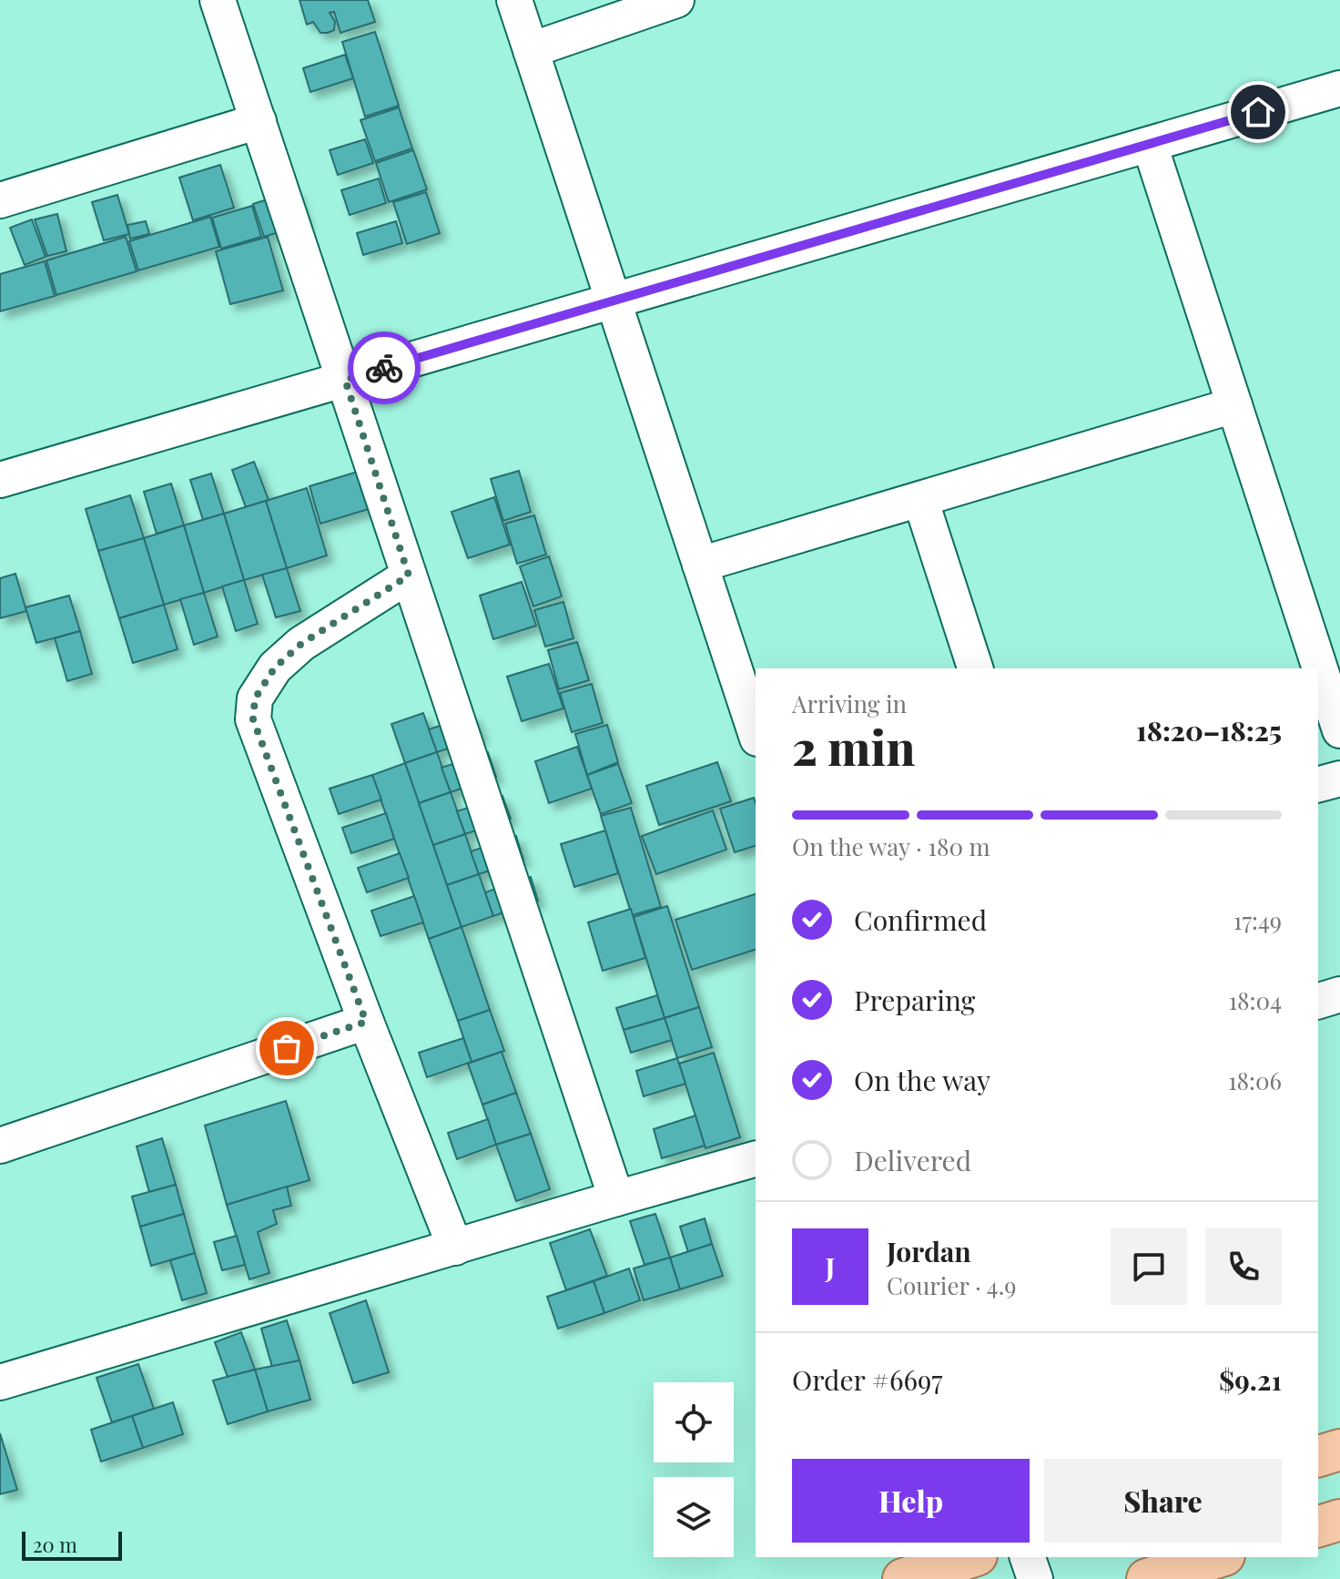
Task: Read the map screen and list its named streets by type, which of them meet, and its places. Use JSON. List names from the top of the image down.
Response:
{
  "scale_bar": "20 m",
  "page": {
    "heading": ["2 min", "Arriving in", "18:20–18:25"],
    "panel": [
      "Jordan",
      "Courier · 4.9",
      "Order #6697",
      "$9.21"
    ],
    "bar": "On the way · 180 m",
    "list": [
      ["Confirmed", "17:49"],
      ["Preparing", "18:04"],
      ["On the way", "18:06"],
      "Delivered"
    ],
    "round": "J",
    "buttons": ["Help", "Share"],
    "scale": "20 m"
  }
}
